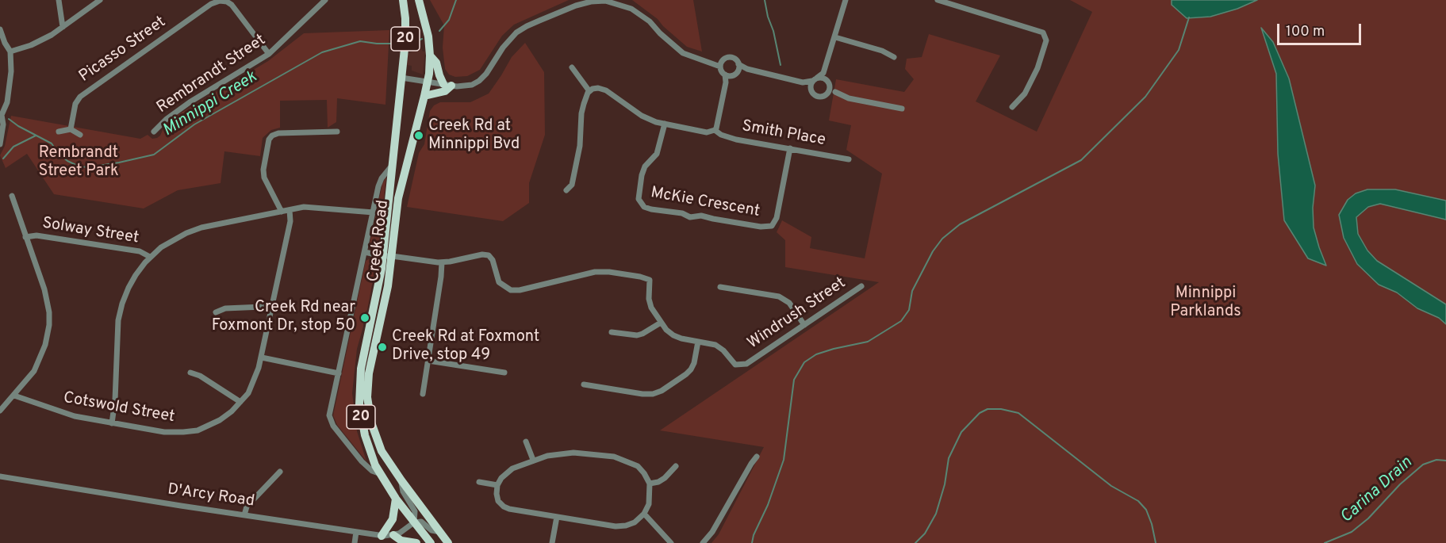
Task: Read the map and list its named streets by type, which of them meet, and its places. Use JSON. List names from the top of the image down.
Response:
{
  "streets": {
    "main road": ["20", "Creek Road"],
    "street": [
      "Picasso Street",
      "Rembrandt Street",
      "Smith Place",
      "McKie Crescent",
      "Solway Street",
      "Windrush Street",
      "Cotswold Street",
      "D'Arcy Road"
    ]
  },
  "crossings": [
    ["Picasso Street", "Rembrandt Street"],
    ["Smith Place", "McKie Crescent"],
    ["Creek Road", "D'Arcy Road"]
  ],
  "water": ["Minnippi Creek", "Carina Drain"],
  "parks": ["Rembrandt Street Park", "Minnippi Parklands"],
  "places": ["Creek Rd at Minnippi Bvd", "Creek Rd near Foxmont Dr, stop 50", "Creek Rd at Foxmont Drive, stop 49"],
  "scale_bar": "100 m"
}
